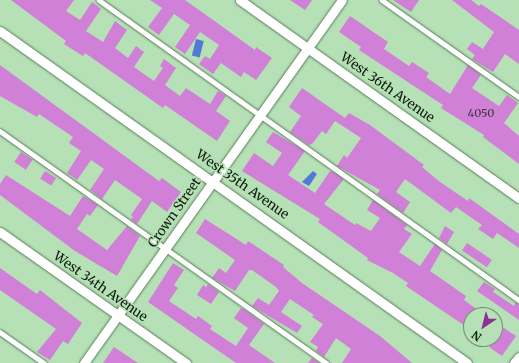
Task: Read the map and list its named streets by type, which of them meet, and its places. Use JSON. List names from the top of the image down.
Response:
{
  "streets": {
    "street": [
      "West 36th Avenue",
      "West 35th Avenue",
      "Crown Street",
      "West 34th Avenue"
    ]
  },
  "crossings": [
    ["West 36th Avenue", "Crown Street"],
    ["West 35th Avenue", "Crown Street"],
    ["Crown Street", "West 34th Avenue"]
  ],
  "house_numbers": ["4050"],
  "north": "bottom left"
}
